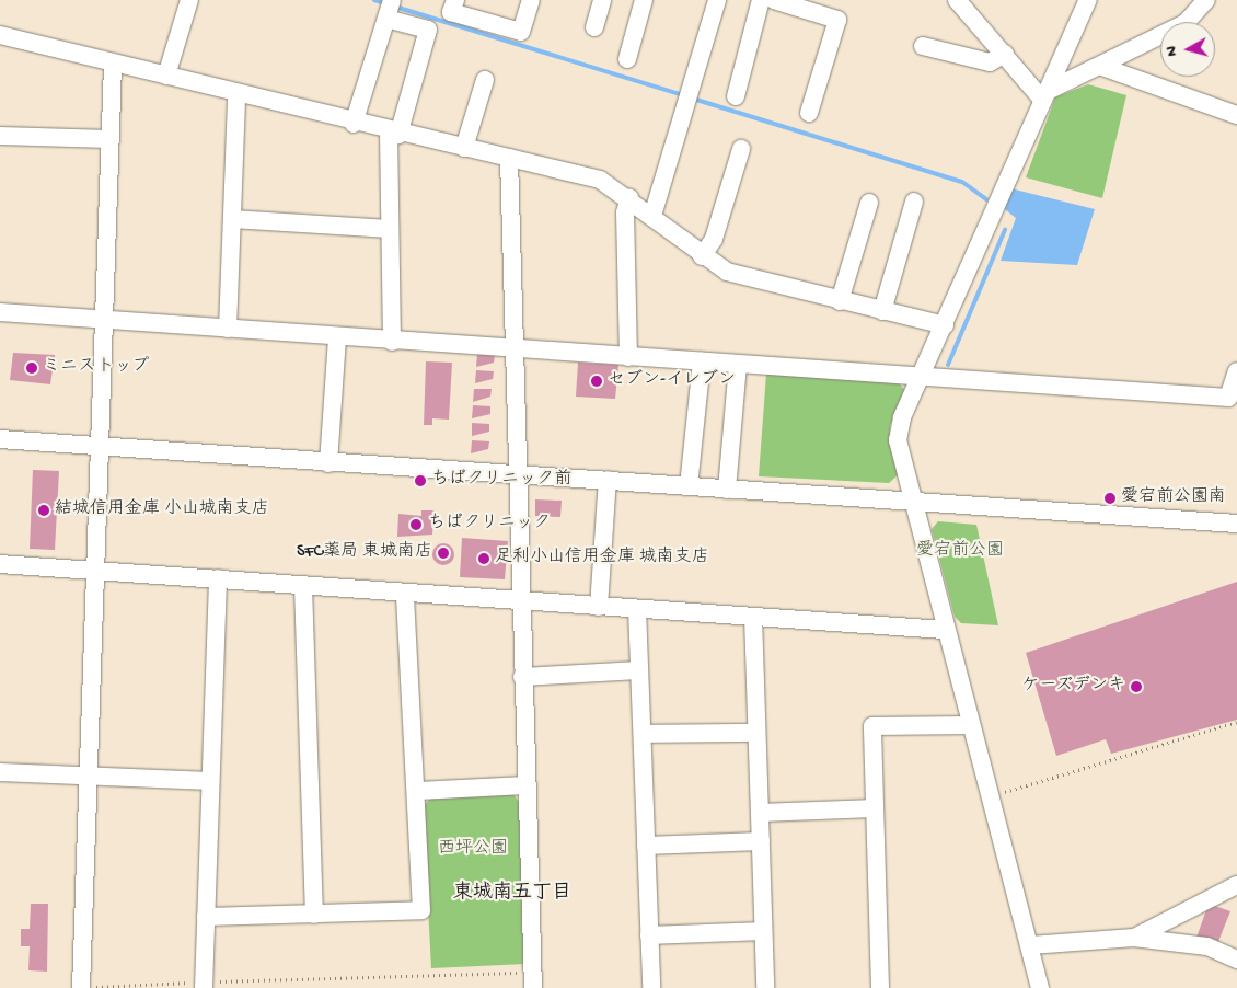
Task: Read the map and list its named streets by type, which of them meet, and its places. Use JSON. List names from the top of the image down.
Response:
{
  "districts": ["東城南五丁目"],
  "parks": ["愛宕前公園", "西坪公園"],
  "places": [
    "ミニストップ",
    "セブン-イレブン",
    "ちばクリニック前",
    "愛宕前公園南",
    "結城信用金庫 小山城南支店",
    "ちばクリニック",
    "SFC薬局 東城南店",
    "足利小山信用金庫 城南支店",
    "ケーズデンキ"
  ],
  "north": "left"
}
